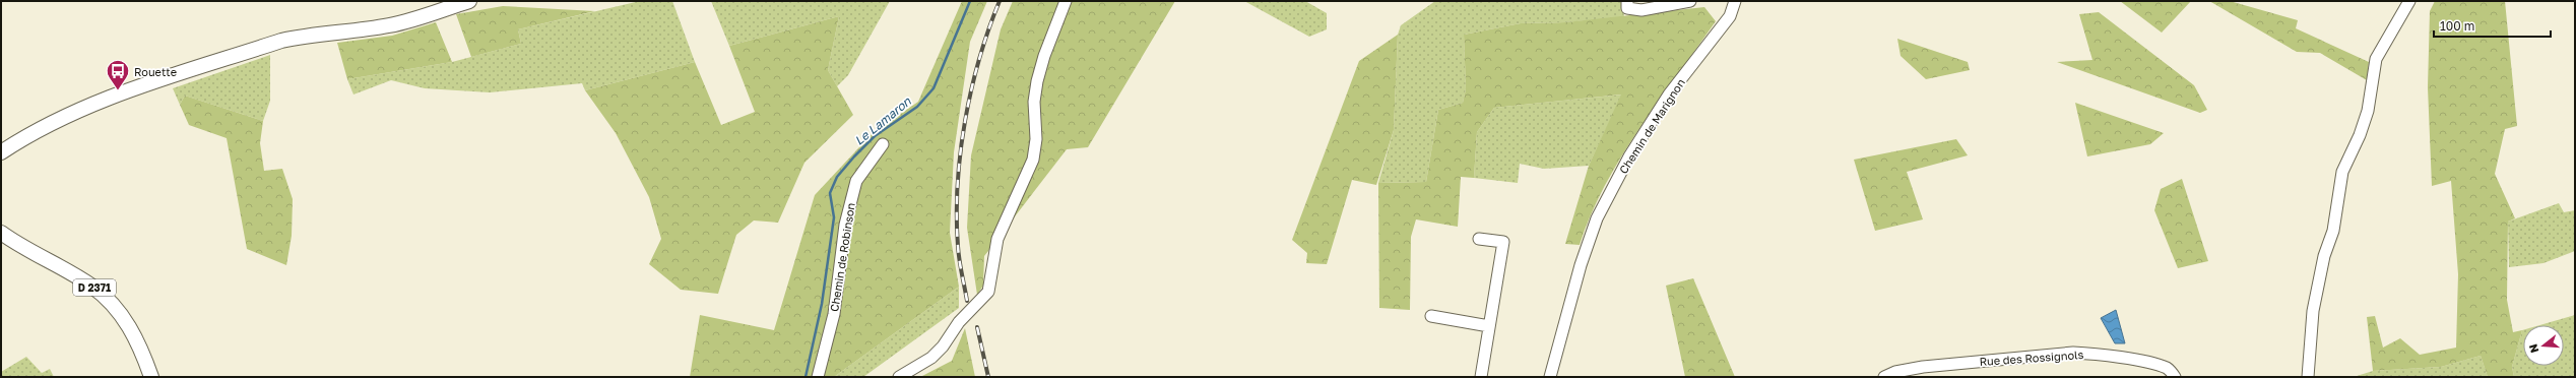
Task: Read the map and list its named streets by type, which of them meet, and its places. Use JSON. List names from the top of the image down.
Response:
{
  "streets": {
    "main road": ["D 2371"],
    "street": ["Chemin de Marignon", "Chemin de Robinson", "Rue des Rossignols"]
  },
  "water": ["Le Lamaron"],
  "places": {
    "bus stop": ["Rouette"]
  },
  "scale_bar": "100 m",
  "north": "left"
}
